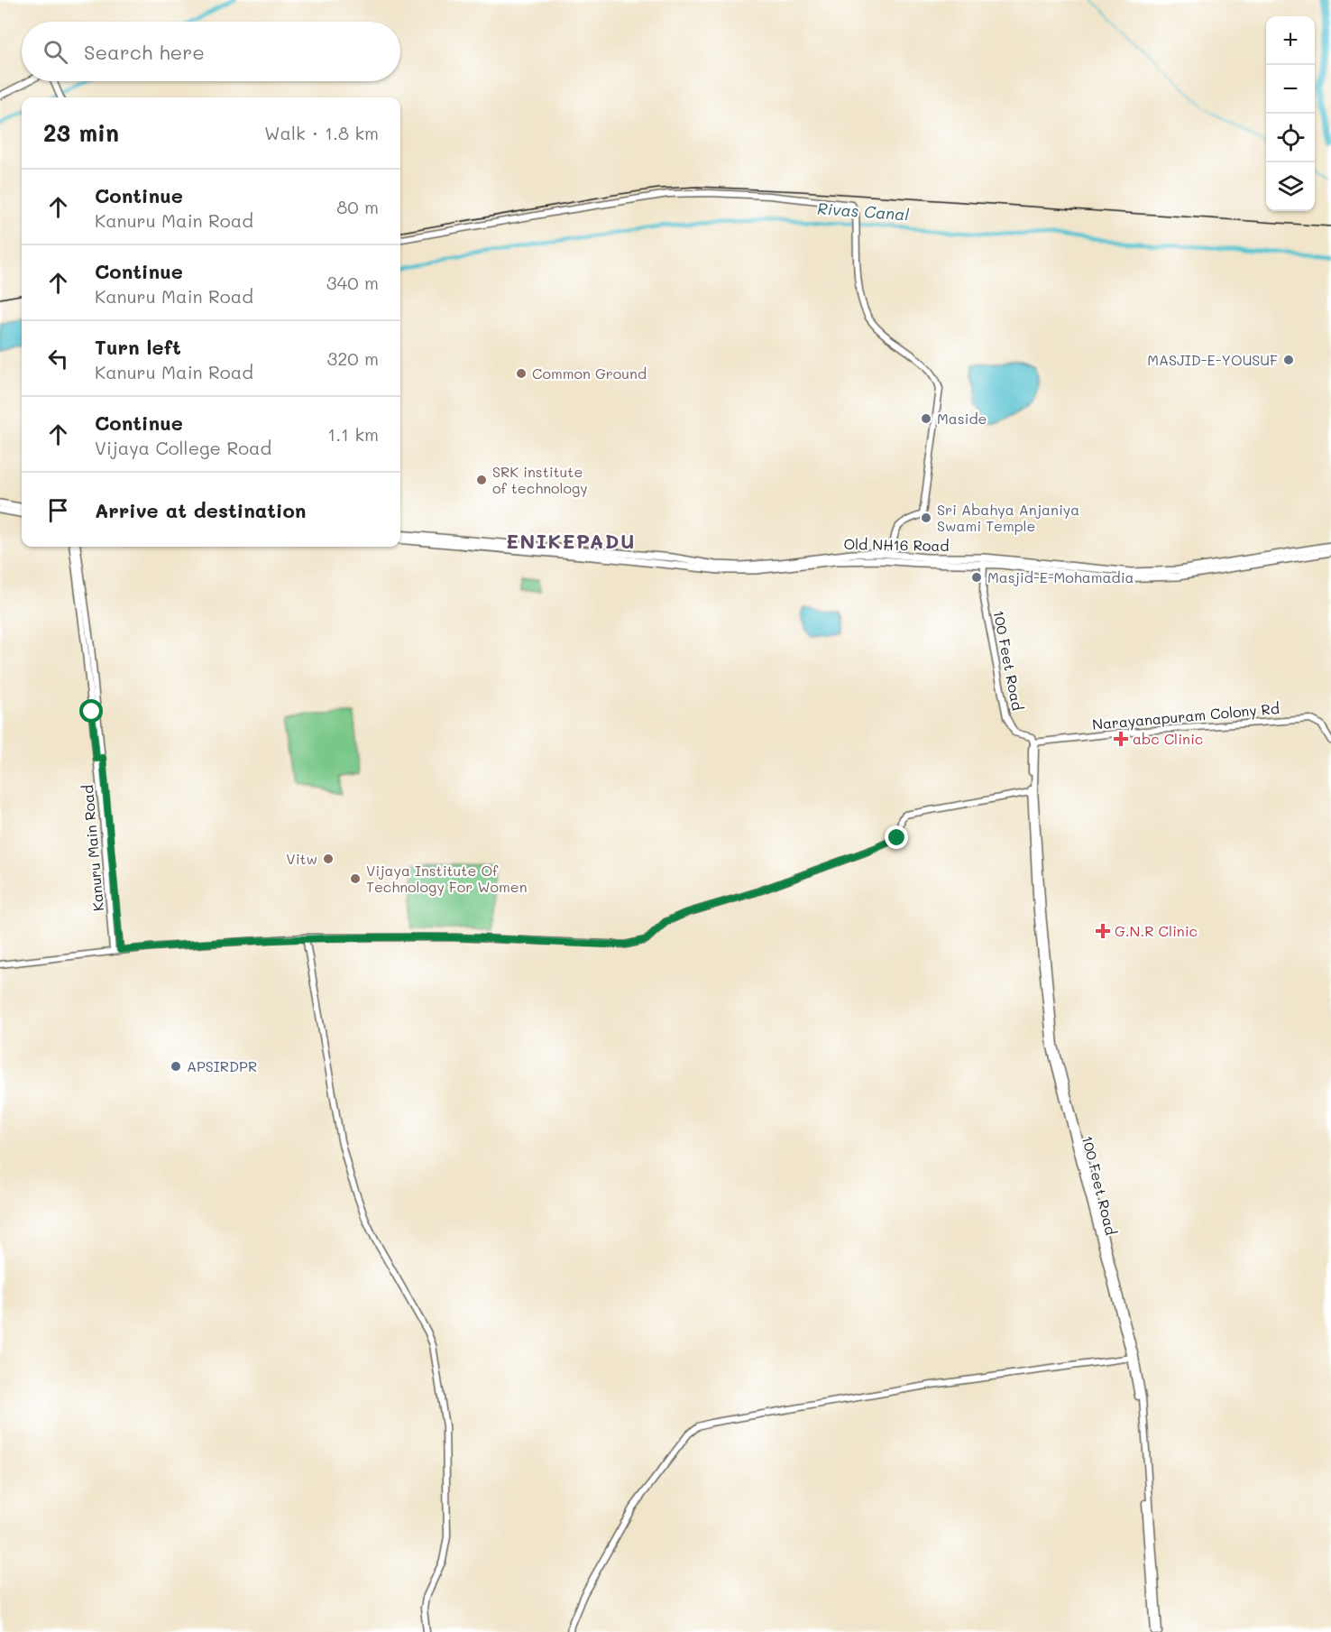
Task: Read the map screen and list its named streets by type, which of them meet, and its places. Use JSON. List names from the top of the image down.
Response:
{
  "streets": {
    "main road": ["Old NH16 Road"],
    "street": ["100 Feet Road", "Narayanapuram Colony Rd", "Kanuru Main Road"]
  },
  "crossings": [
    ["Old NH16 Road", "100 Feet Road"],
    ["100 Feet Road", "Narayanapuram Colony Rd"]
  ],
  "districts": ["ENIKEPADU"],
  "water": ["Rivas Canal"],
  "places": {
    "other": [
      "MASJID-E-YOUSUF",
      "Common Ground",
      "Maside",
      "SRK institute of technology",
      "Sri Abahya Anjaniya Swami Temple",
      "Masjid-E-Mohamadia",
      "Vitw",
      "Vijaya Institute Of Technology For Women",
      "APSIRDPR"
    ],
    "health": ["abc Clinic", "G.N.R Clinic"]
  },
  "page": {
    "map_buttons": ["+", "−"],
    "search": "Search here",
    "heading": ["23 min", "Walk · 1.8 km"],
    "list": [
      ["Continue", "Kanuru Main Road", "80 m"],
      ["Continue", "Kanuru Main Road", "340 m"],
      ["Turn left", "Kanuru Main Road", "320 m"],
      ["Continue", "Vijaya College Road", "1.1 km"],
      "Arrive at destination"
    ]
  }
}
